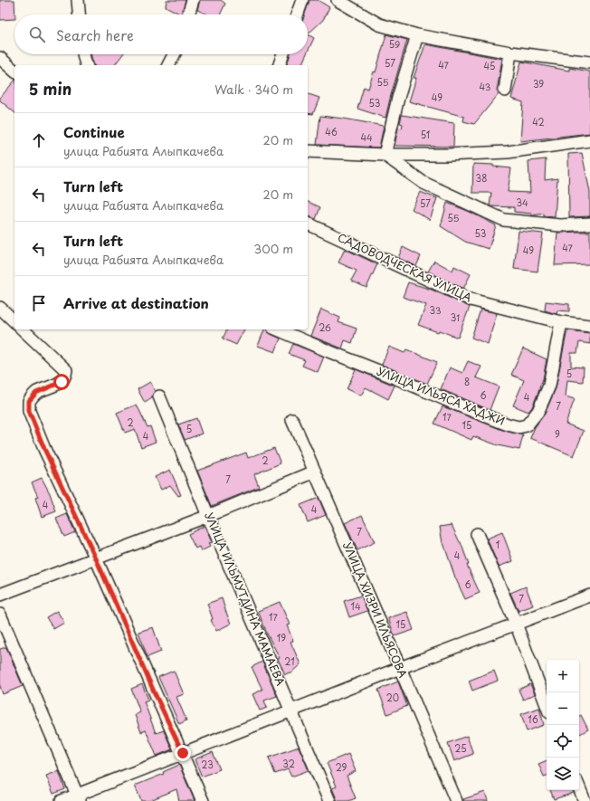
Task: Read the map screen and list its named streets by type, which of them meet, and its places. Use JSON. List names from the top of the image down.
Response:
{
  "streets": {
    "street": [
      "САДОВОДЧЕСКАЯ УЛИЦА",
      "УЛИЦА ИЛЬЯСА ХАДЖИ",
      "УЛИЦА ИЛЬМУТДИНА МАМАЕВА",
      "УЛИЦА ХИЗРИ ИЛЬЯСОВА"
    ]
  },
  "crossings": [
    ["САДОВОДЧЕСКАЯ УЛИЦА", "УЛИЦА ИЛЬЯСА ХАДЖИ"]
  ],
  "house_numbers": [
    "59",
    "57",
    "47",
    "45",
    "55",
    "39",
    "43",
    "49",
    "53",
    "42",
    "46",
    "51",
    "44",
    "38",
    "34",
    "57",
    "55",
    "53",
    "47",
    "49",
    "33",
    "31",
    "26",
    "5",
    "8",
    "6",
    "4",
    "7",
    "17",
    "2",
    "15",
    "5",
    "9",
    "4",
    "2",
    "7",
    "4",
    "4",
    "7",
    "1",
    "4",
    "6",
    "7",
    "14",
    "17",
    "15",
    "19",
    "21",
    "20",
    "16",
    "25",
    "32",
    "23",
    "29"
  ],
  "page": {
    "search": "Search here",
    "heading": ["5 min", "Walk · 340 m"],
    "list": [
      ["Continue", "улица Рабията Алыпкачева", "20 m"],
      ["Turn left", "улица Рабията Алыпкачева", "20 m"],
      ["Turn left", "улица Рабията Алыпкачева", "300 m"],
      "Arrive at destination"
    ],
    "map_buttons": ["+", "−"]
  }
}
